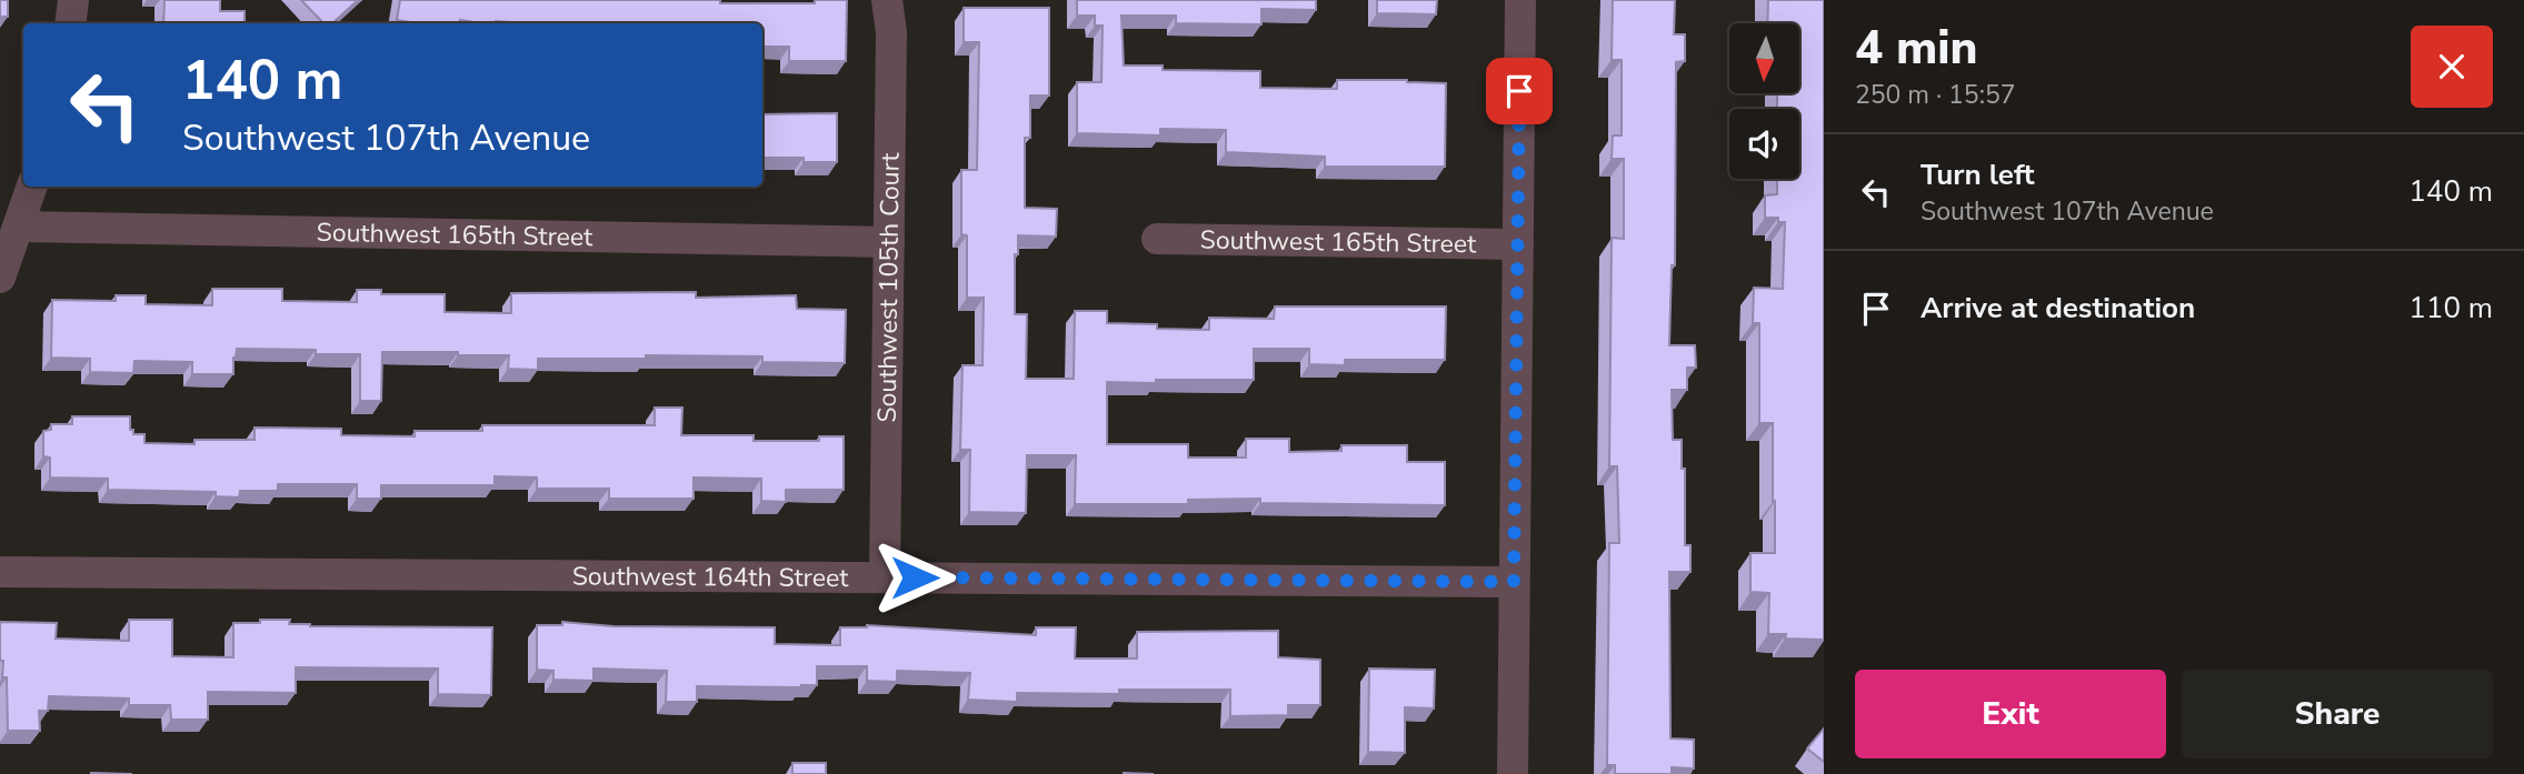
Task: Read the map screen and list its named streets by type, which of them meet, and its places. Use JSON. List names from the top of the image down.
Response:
{
  "streets": {
    "street": ["Southwest 165th Street", "Southwest 105th Court", "Southwest 164th Street"]
  },
  "crossings": [
    ["Southwest 165th Street", "Southwest 105th Court"],
    ["Southwest 105th Court", "Southwest 164th Street"]
  ],
  "north": "bottom",
  "page": {
    "heading": ["4 min", "250 m · 15:57"],
    "turn": ["140 m", "Southwest 107th Avenue"],
    "list": [
      {
        "name": "Turn left",
        "note": "Southwest 107th Avenue",
        "value": "140 m"
      },
      {
        "name": "Arrive at destination",
        "value": "110 m"
      }
    ],
    "buttons": ["Exit", "Share"]
  }
}
